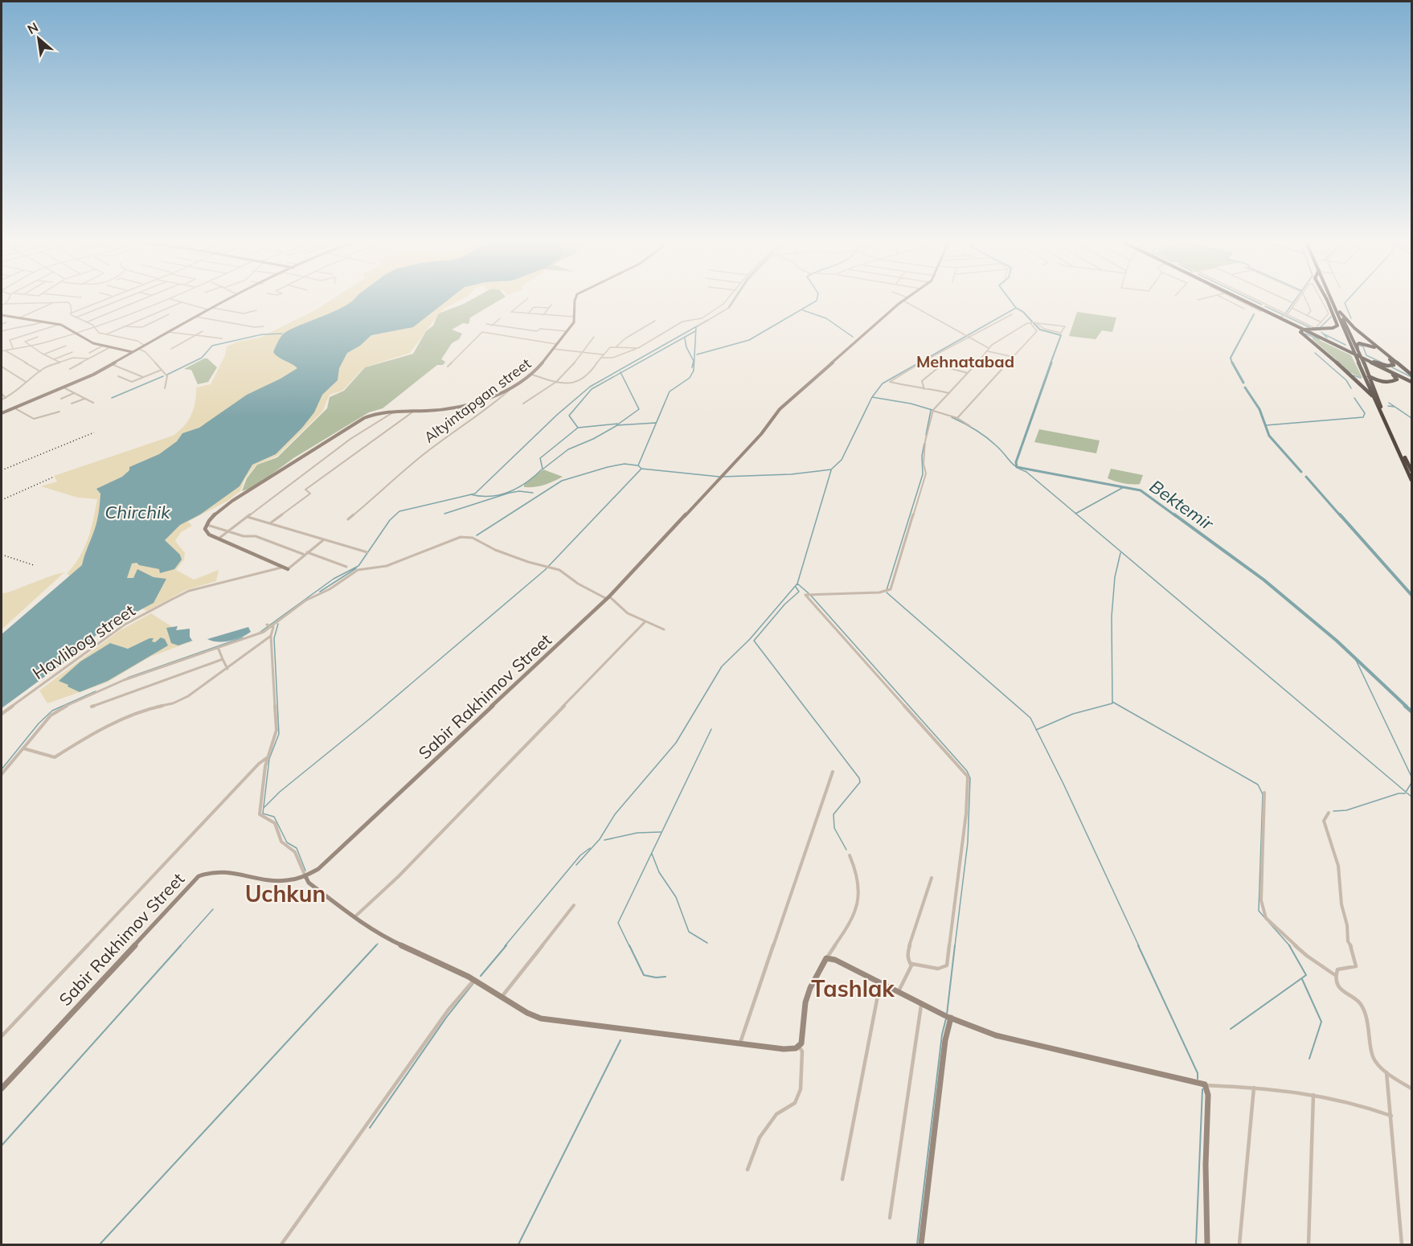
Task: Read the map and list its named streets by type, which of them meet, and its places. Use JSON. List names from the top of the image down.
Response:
{
  "streets": {
    "street": ["Altyintapgan street", "Hаvlibog street", "Sabir Rakhimov Street"]
  },
  "districts": ["Mehnatabad", "Uchkun", "Tashlak"],
  "water": ["Bektemir", "Chirchik"],
  "north": "top left"
}
